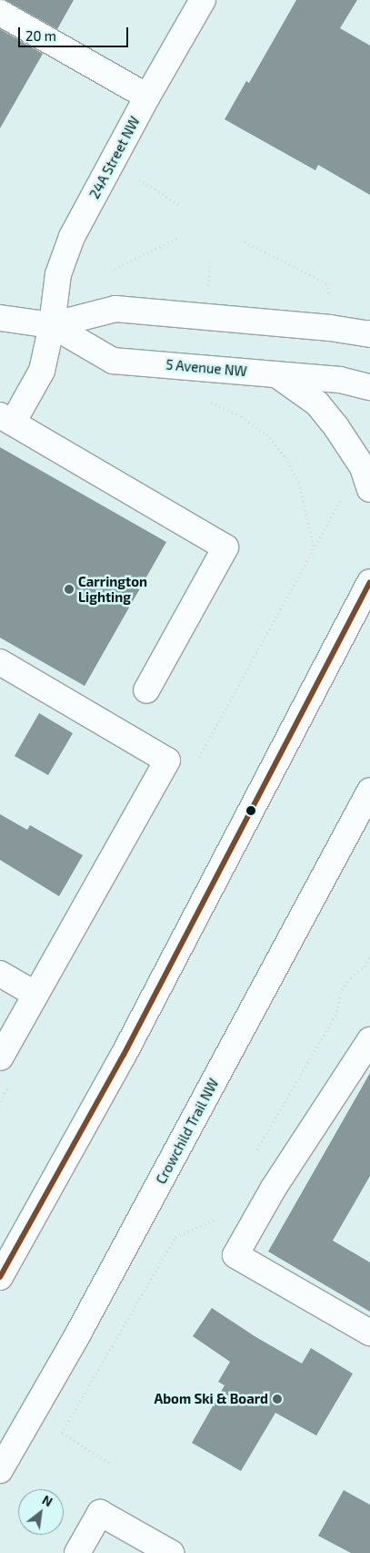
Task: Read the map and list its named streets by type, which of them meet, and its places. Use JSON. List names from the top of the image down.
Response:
{
  "streets": {
    "main road": ["24A Street NW", "5 Avenue NW", "Crowchild Trail NW"]
  },
  "crossings": [
    ["24A Street NW", "5 Avenue NW"]
  ],
  "places": ["Carrington Lighting", "Abom Ski & Board"],
  "scale_bar": "20 m",
  "north": "top right"
}
